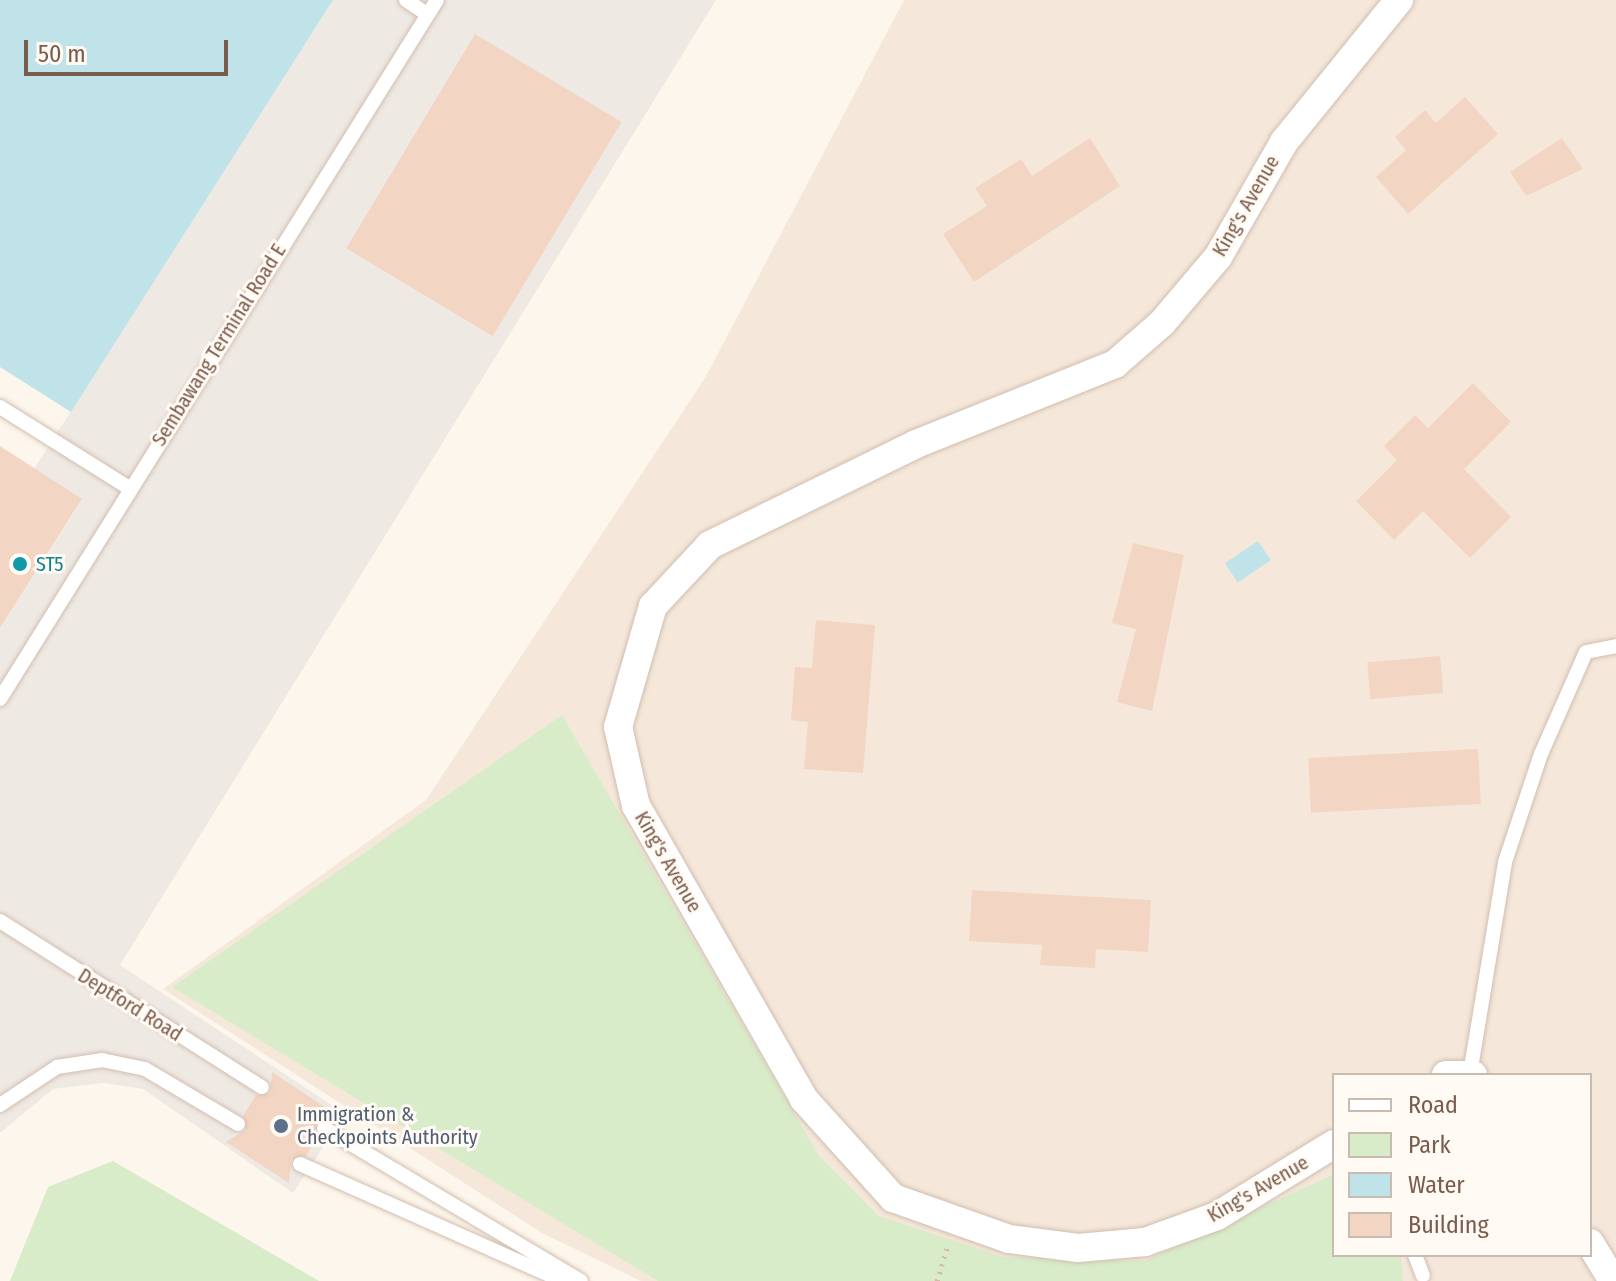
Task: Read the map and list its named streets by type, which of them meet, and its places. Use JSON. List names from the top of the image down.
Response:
{
  "streets": {
    "street": ["King's Avenue"],
    "lane": ["Sembawang Terminal Road E", "Deptford Road"]
  },
  "places": ["ST5", "Immigration & Checkpoints Authority"],
  "legend": [
    "Road",
    "Park",
    "Water",
    "Building"
  ],
  "scale_bar": "50 m"
}
